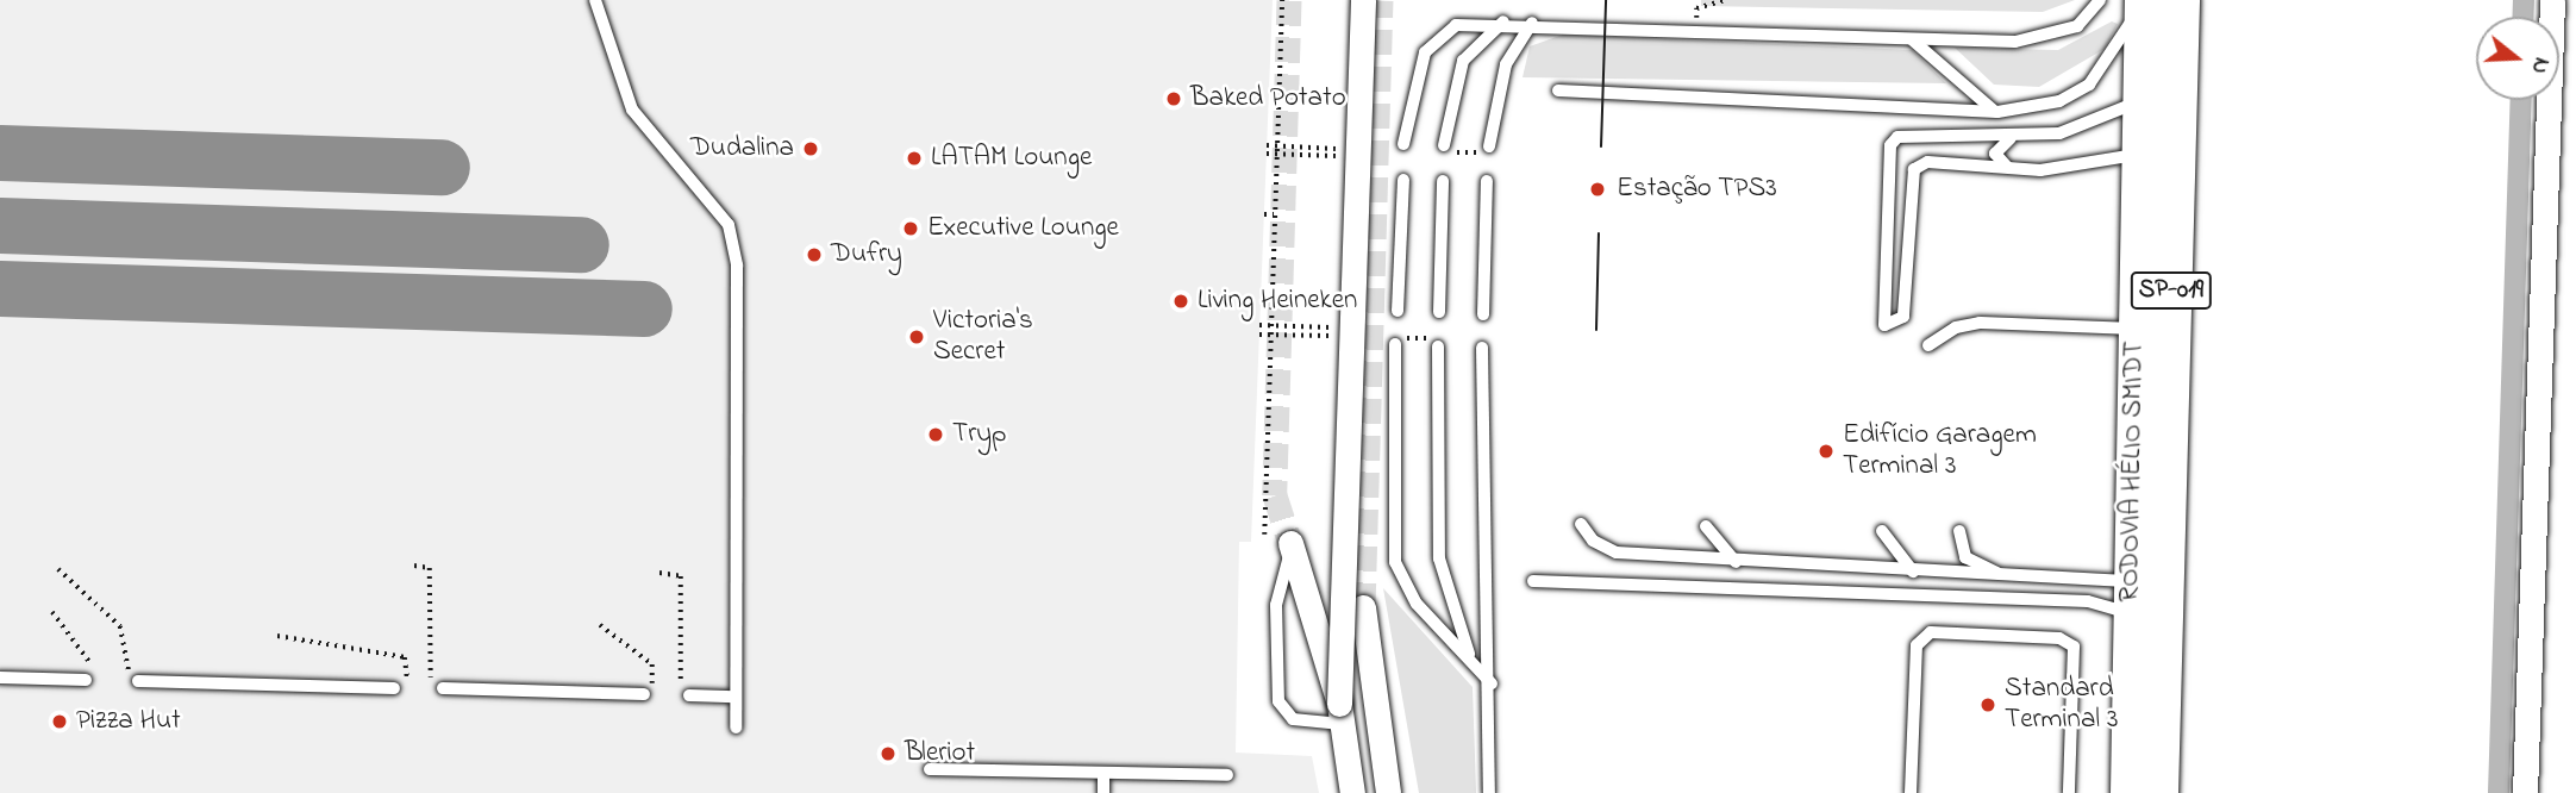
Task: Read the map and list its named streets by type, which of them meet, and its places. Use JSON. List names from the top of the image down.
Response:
{
  "streets": {
    "main road": ["SP-019", "RODOVIA HÉLIO SMIDT"]
  },
  "places": [
    "Baked Potato",
    "Dudalina",
    "LATAM Lounge",
    "Estação TPS3",
    "Executive Lounge",
    "Dufry",
    "Living Heineken",
    "Victoria's Secret",
    "Tryp",
    "Edifício Garagem Terminal 3",
    "Standard Terminal 3",
    "Pizza Hut",
    "Bleriot"
  ],
  "north": "right"
}
